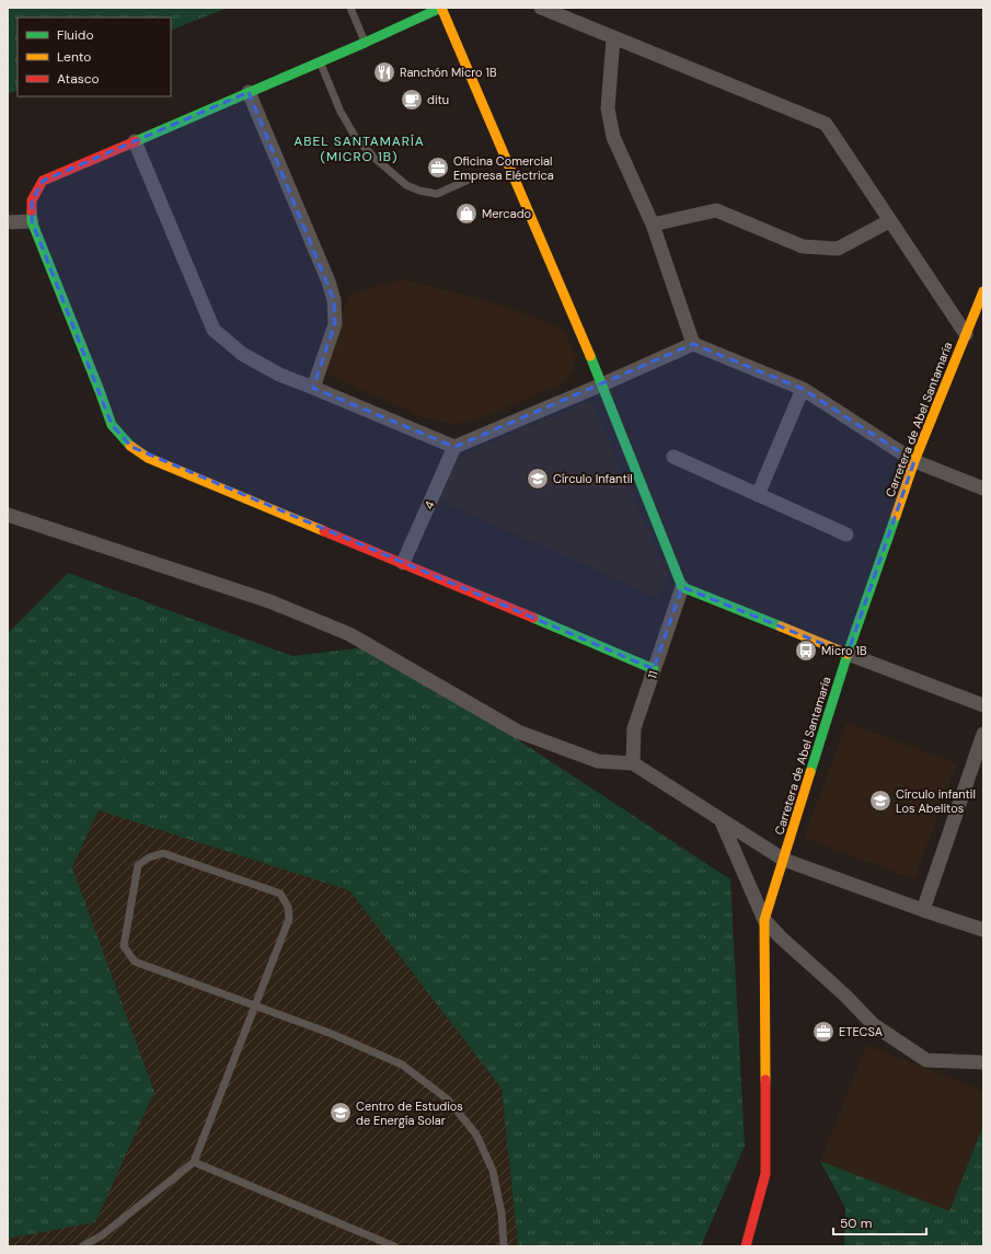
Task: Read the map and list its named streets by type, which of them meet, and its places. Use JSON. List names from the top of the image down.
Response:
{
  "streets": {
    "street": ["Carretera de Abel Santamaría", "4", "11"]
  },
  "districts": ["ABEL SANTAMARÍA (MICRO 1B)"],
  "places": {
    "restaurant": ["Ranchón Micro 1B"],
    "cafe": ["ditu"],
    "office": ["Oficina Comercial Empresa Eléctrica", "ETECSA"],
    "shop": ["Mercado"],
    "school or university": ["Círculo Infantil", "Círculo infantil Los Abelitos", "Centro de Estudios de Energía Solar"],
    "bus stop": ["Micro 1B"]
  },
  "legend": ["Fluido", "Lento", "Atasco"],
  "scale_bar": "50 m"
}
